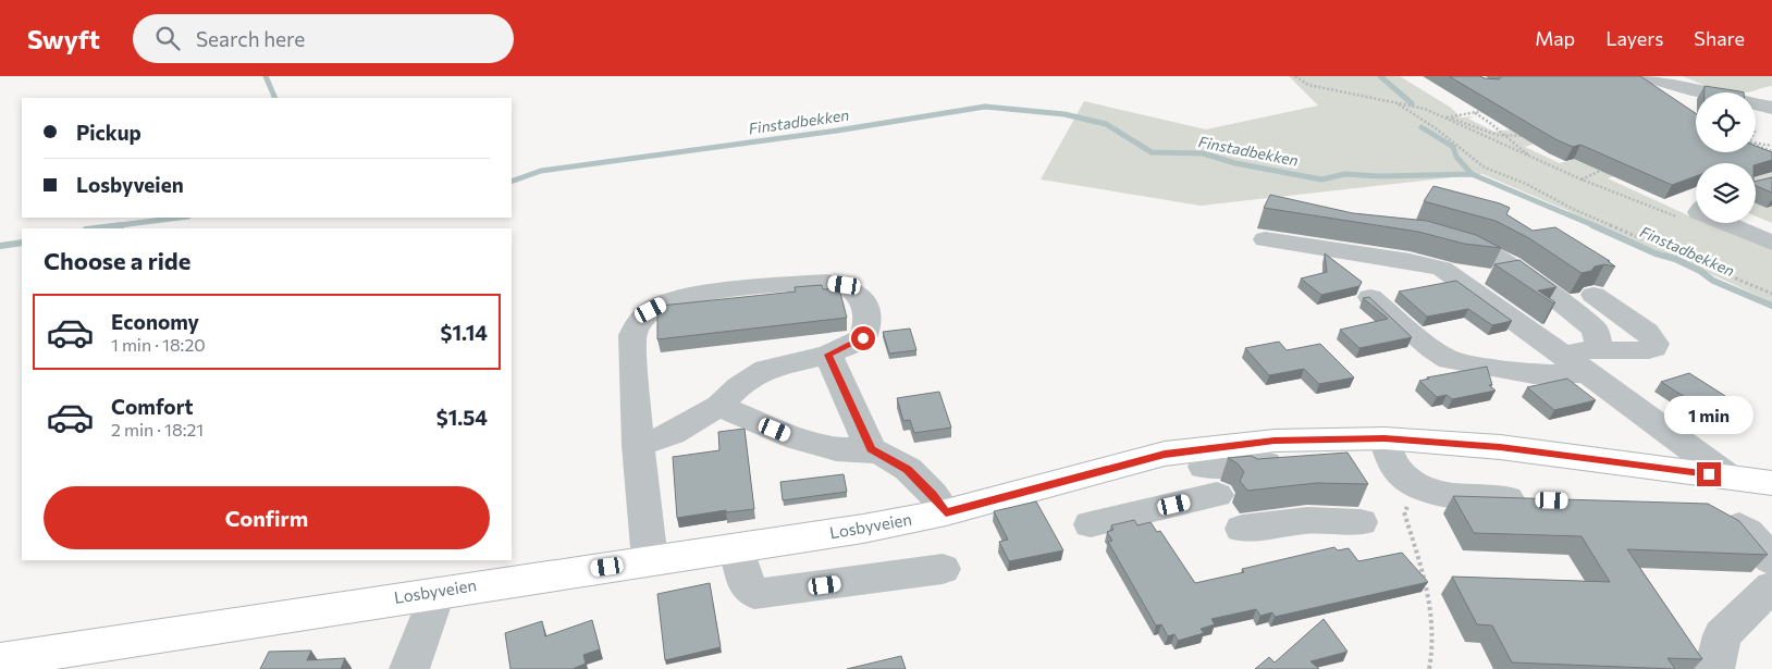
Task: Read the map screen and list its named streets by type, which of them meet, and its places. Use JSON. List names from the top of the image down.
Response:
{
  "streets": {
    "main road": ["Losbyveien"]
  },
  "water": ["Finstadbekken"],
  "page": {
    "header": "Swyft",
    "search": "Search here",
    "nav": ["Map", "Layers", "Share"],
    "banner": ["Pickup", "Losbyveien"],
    "heading": "Choose a ride",
    "list": [
      {
        "name": "Economy",
        "note": "1 min · 18:20",
        "value": "$1.14"
      },
      {
        "name": "Comfort",
        "note": "2 min · 18:21",
        "value": "$1.54"
      }
    ],
    "bubble": "1 min",
    "buttons": "Confirm"
  }
}
